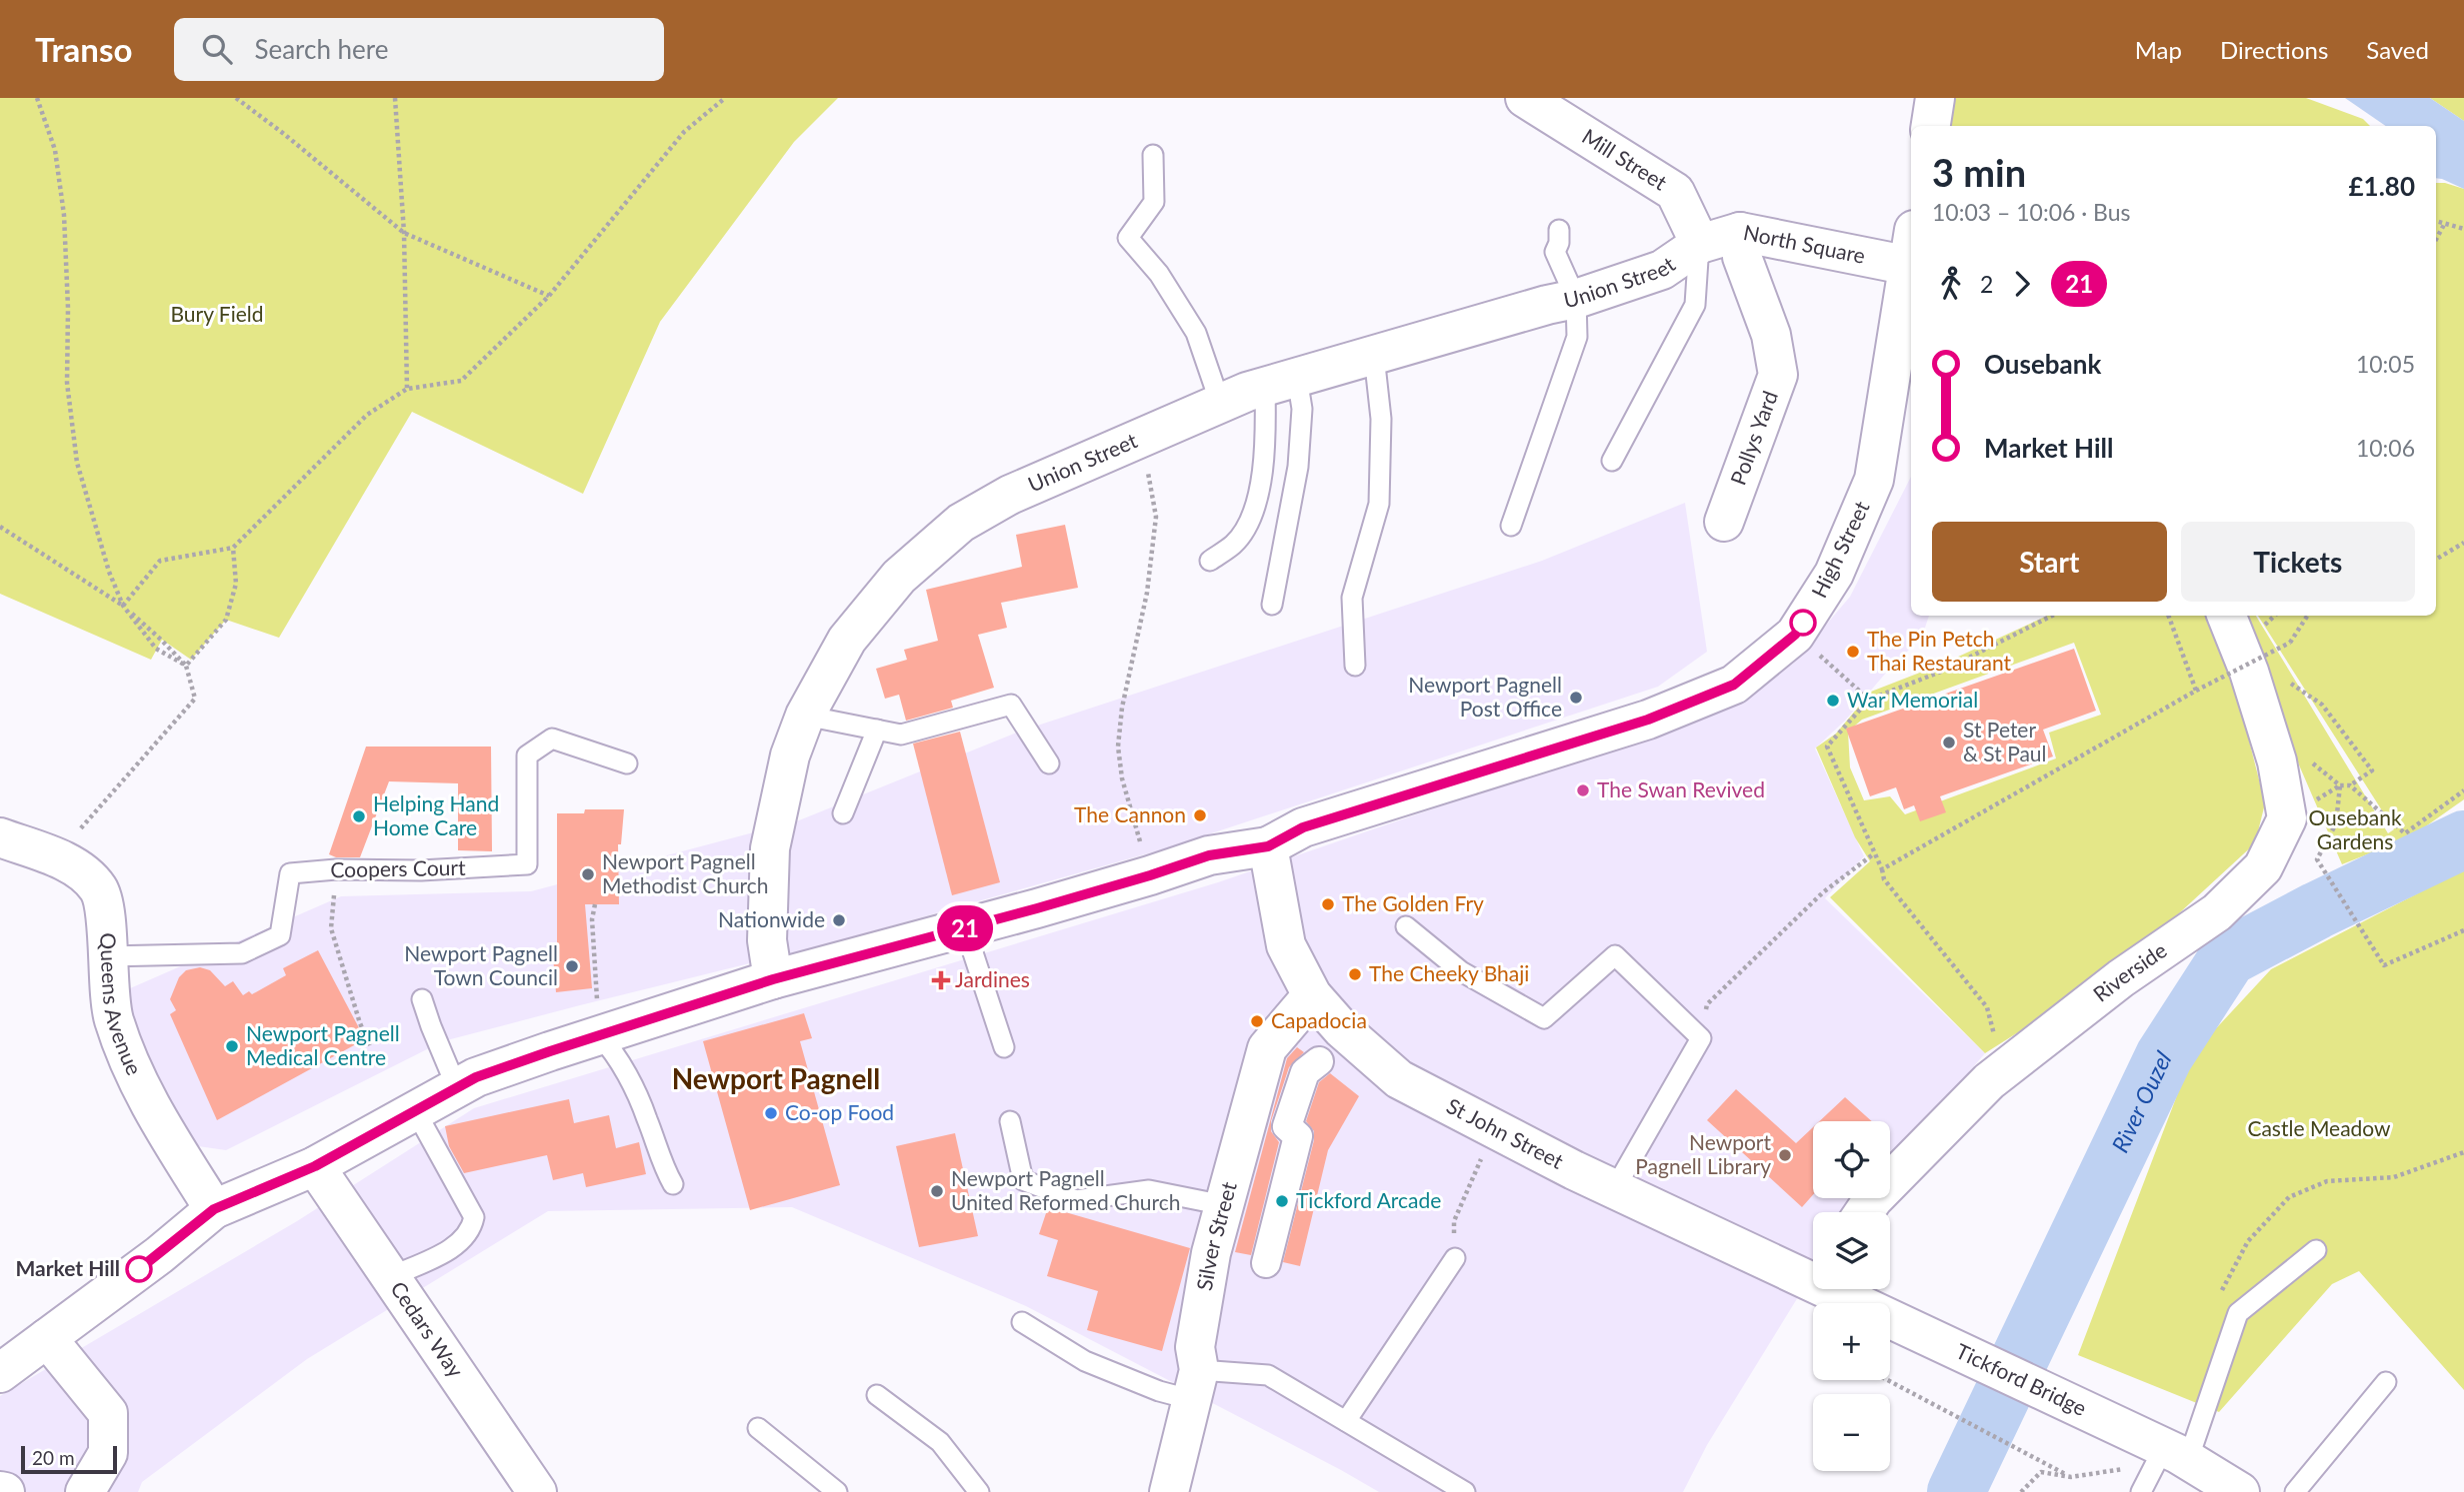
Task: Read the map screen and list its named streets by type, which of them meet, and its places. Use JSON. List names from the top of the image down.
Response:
{
  "streets": {
    "street": [
      "Mill Street",
      "North Square",
      "Union Street",
      "Pollys Yard",
      "High Street",
      "Riverside",
      "Queens Avenue",
      "St John Street",
      "Silver Street",
      "Cedars Way",
      "Tickford Bridge"
    ],
    "lane": ["Coopers Court"]
  },
  "crossings": [
    ["Mill Street", "North Square"],
    ["Mill Street", "Union Street"],
    ["North Square", "Union Street"],
    ["North Square", "Pollys Yard"],
    ["Union Street", "High Street"],
    ["High Street", "Queens Avenue"],
    ["High Street", "St John Street"],
    ["High Street", "Cedars Way"],
    ["Coopers Court", "Queens Avenue"],
    ["St John Street", "Silver Street"]
  ],
  "districts": ["Newport Pagnell"],
  "water": ["River Ouzel"],
  "parks": ["Bury Field", "Ousebank Gardens", "Castle Meadow"],
  "places": {
    "other": [
      "The Pin Petch Thai Restaurant",
      "Newport Pagnell Post Office",
      "War Memorial",
      "St Peter & St Paul",
      "The Swan Revived",
      "The Cannon",
      "Helping Hand Home Care",
      "Newport Pagnell Methodist Church",
      "The Golden Fry",
      "Nationwide",
      "Newport Pagnell Town Council",
      "The Cheeky Bhaji",
      "Capadocia",
      "Newport Pagnell Medical Centre",
      "Co-op Food",
      "Newport Pagnell Library",
      "Newport Pagnell United Reformed Church",
      "Tickford Arcade",
      "Market Hill"
    ],
    "health": ["Jardines"]
  },
  "lines": ["bus line 21"],
  "scale_bar": "20 m",
  "page": {
    "header": "Transo",
    "search": "Search here",
    "nav": ["Map", "Directions", "Saved"],
    "on_map": "21",
    "heading": ["3 min", "10:03 – 10:06 · Bus", "£1.80"],
    "legs": ["2", "21"],
    "list": [
      {
        "name": "Ousebank",
        "value": "10:05"
      },
      {
        "name": "Market Hill",
        "value": "10:06"
      }
    ],
    "buttons": ["Start", "Tickets"],
    "map_buttons": ["+", "−"],
    "scale": "20 m"
  }
}
